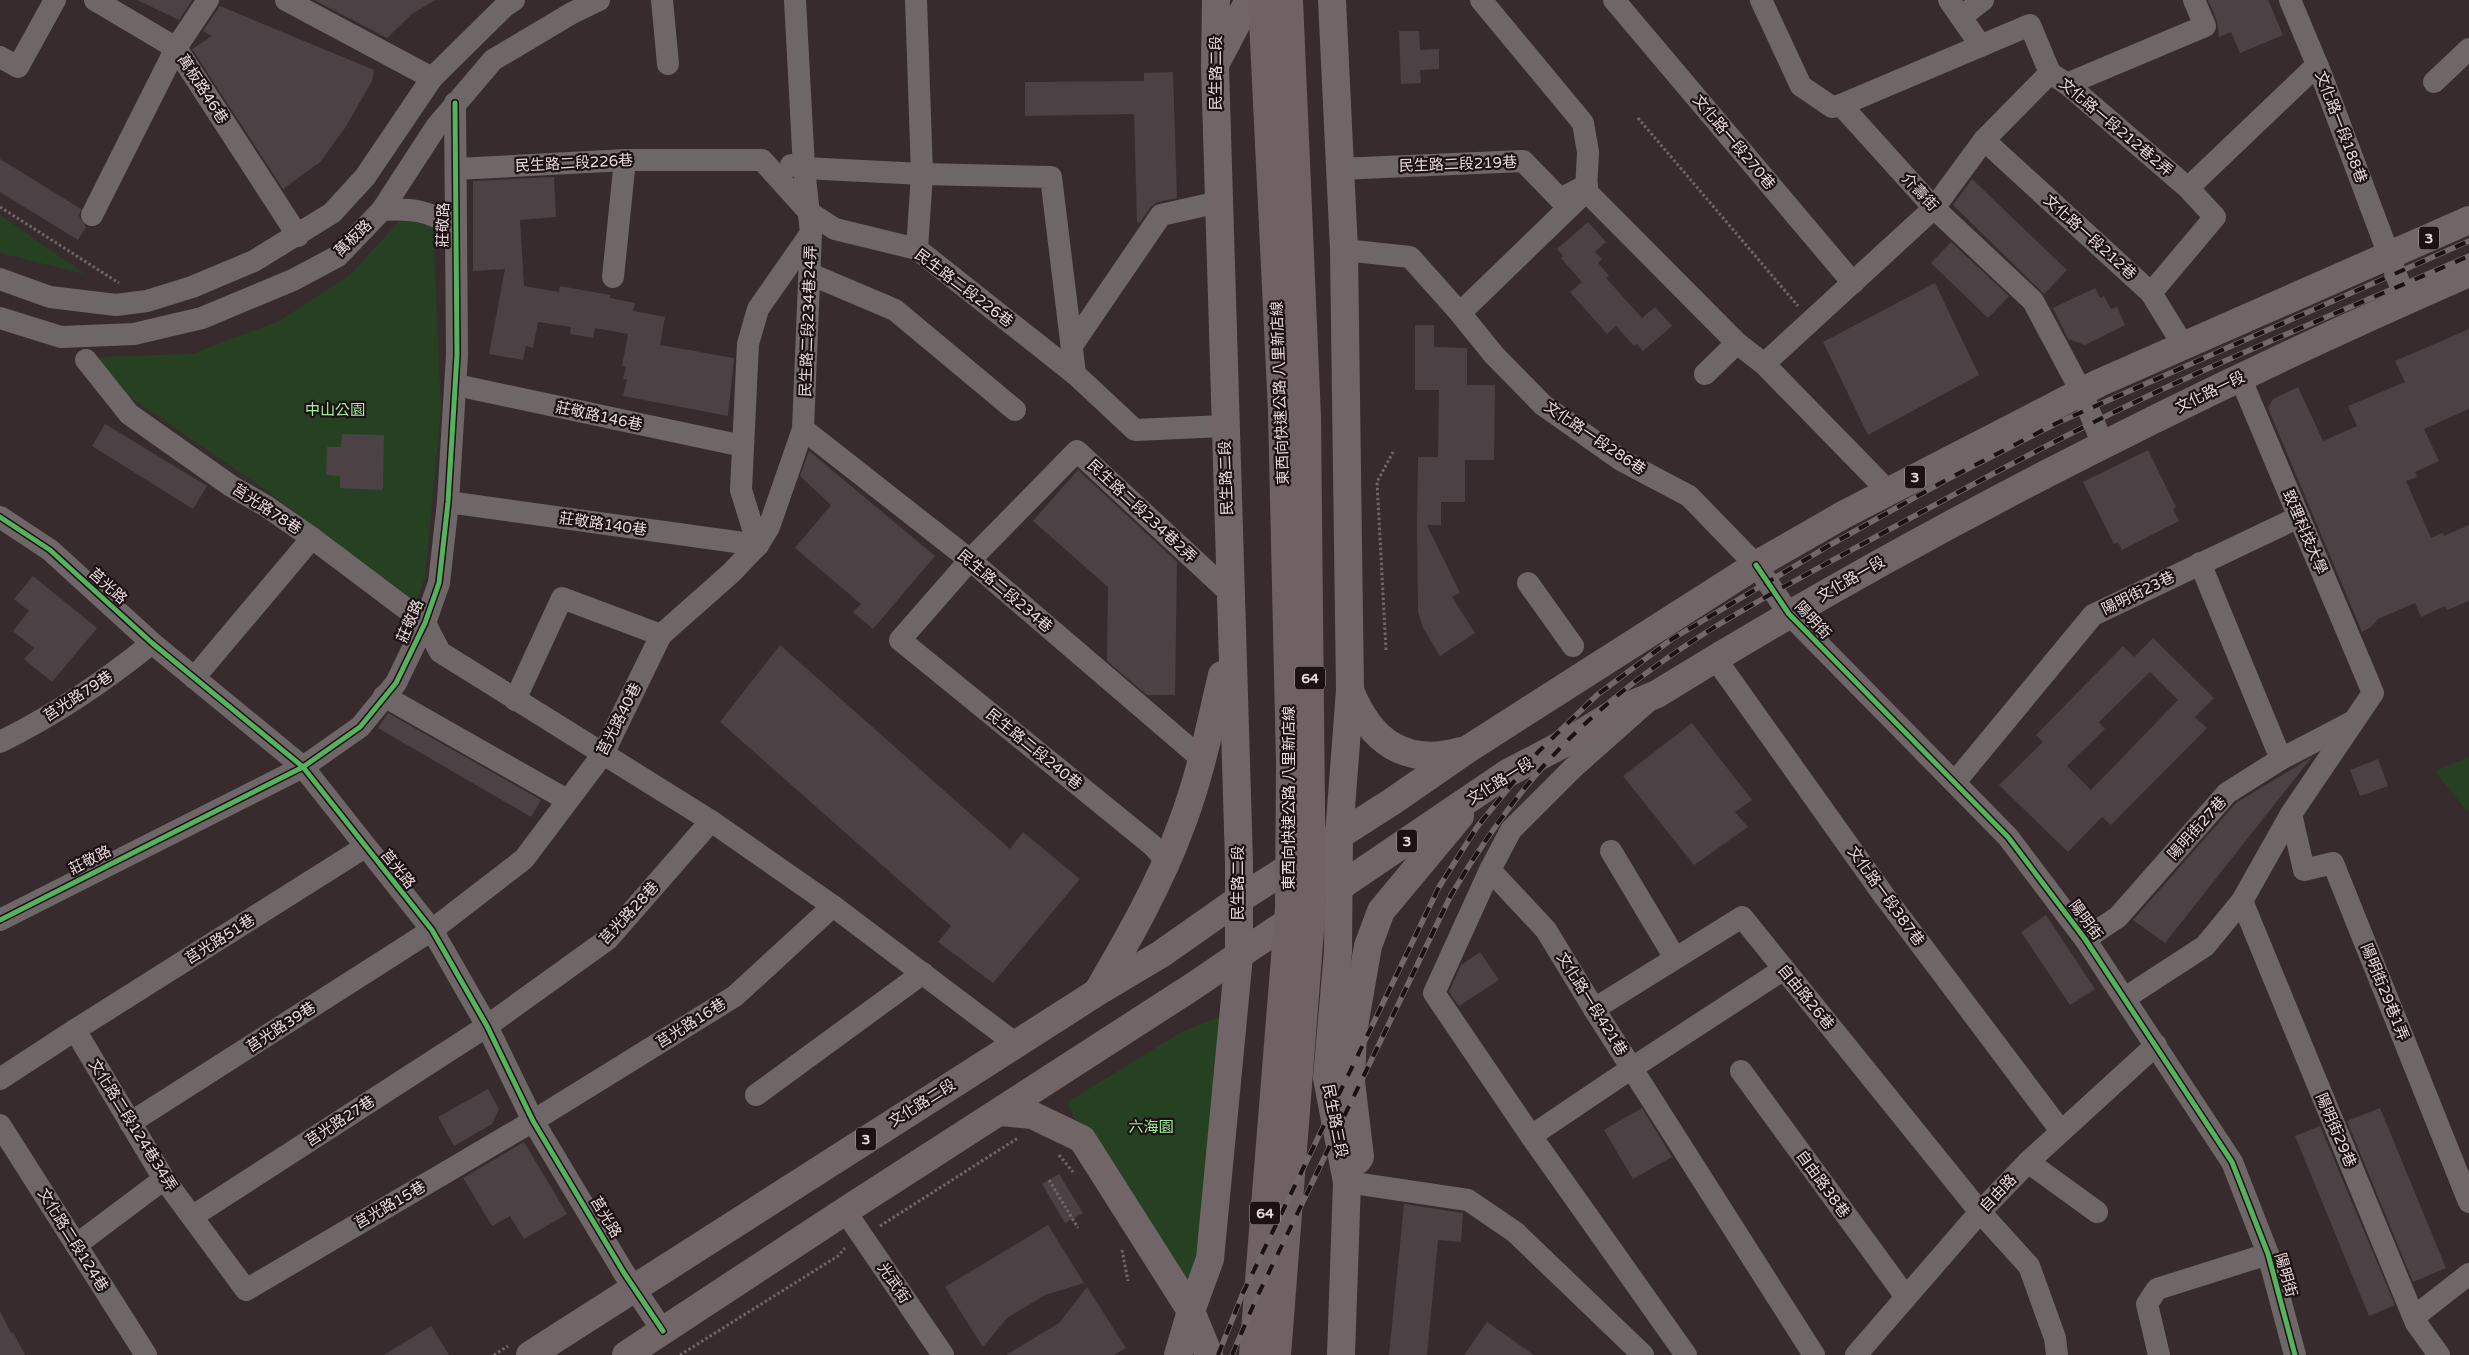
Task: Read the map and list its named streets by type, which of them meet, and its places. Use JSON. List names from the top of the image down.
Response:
{
  "streets": {
    "highway": ["東西向快速公路 八里新店線", "64"],
    "main road": [
      "民生路二段",
      "3",
      "文化路一段",
      "文化路二段",
      "民生路三段"
    ],
    "street": [
      "萬板路46巷",
      "文化路一段212巷2弄",
      "文化路一段188巷",
      "文化路一段270巷",
      "民生路二段226巷",
      "民生路二段219巷",
      "介壽街",
      "莊敬路",
      "文化路一段212巷",
      "萬板路",
      "民生路二段234巷24弄",
      "莊敬路146巷",
      "文化路一段286巷",
      "莒光路78巷",
      "民生路二段234巷2弄",
      "莊敬路140巷",
      "致理科技大學",
      "莒光路",
      "民生路二段234巷",
      "陽明街23巷",
      "陽明街",
      "莒光路79巷",
      "莒光路40巷",
      "民生路二段240巷",
      "陽明街27巷",
      "文化路一段387巷",
      "莒光路28巷",
      "莒光路51巷",
      "陽明街29巷1弄",
      "自由路26巷",
      "文化路一段421巷",
      "莒光路16巷",
      "莒光路39巷",
      "莒光路27巷",
      "文化路二段124巷34弄",
      "陽明街29巷",
      "自由路38巷",
      "自由路",
      "莒光路15巷",
      "文化路二段124巷",
      "光武街"
    ]
  },
  "crossings": [
    ["民生路二段", "民生路二段226巷"],
    ["民生路二段", "3"],
    ["民生路二段", "文化路一段"],
    ["民生路二段", "民生路二段234巷2弄"],
    ["民生路二段", "文化路二段"],
    ["文化路一段212巷2弄", "介壽街"],
    ["文化路一段212巷2弄", "文化路一段212巷"],
    ["文化路一段188巷", "3"],
    ["文化路一段188巷", "文化路一段"],
    ["民生路二段226巷", "莊敬路"],
    ["民生路二段226巷", "民生路二段234巷24弄"],
    ["介壽街", "3"],
    ["介壽街", "文化路一段"],
    ["莊敬路", "萬板路"],
    ["莊敬路", "莊敬路146巷"],
    ["莊敬路", "莊敬路140巷"],
    ["莊敬路", "莒光路"],
    ["文化路一段212巷", "3"],
    ["3", "文化路一段"],
    ["3", "文化路一段286巷"],
    ["3", "莒光路"],
    ["3", "陽明街"],
    ["3", "文化路二段"],
    ["3", "光武街"],
    ["民生路二段234巷24弄", "民生路二段234巷"],
    ["文化路一段", "致理科技大學"],
    ["文化路一段", "陽明街"],
    ["文化路一段", "文化路一段387巷"],
    ["文化路一段", "民生路三段"],
    ["文化路一段286巷", "陽明街"],
    ["莒光路78巷", "莒光路"],
    ["民生路二段234巷2弄", "民生路二段234巷"],
    ["民生路二段234巷2弄", "民生路二段240巷"],
    ["莊敬路140巷", "莒光路40巷"],
    ["致理科技大學", "陽明街23巷"],
    ["致理科技大學", "陽明街27巷"],
    ["莒光路", "莒光路79巷"],
    ["莒光路", "莒光路40巷"],
    ["莒光路", "莒光路28巷"],
    ["莒光路", "莒光路51巷"],
    ["莒光路", "莒光路16巷"],
    ["莒光路", "莒光路39巷"],
    ["莒光路", "文化路二段"],
    ["莒光路", "莒光路27巷"],
    ["莒光路", "莒光路15巷"],
    ["民生路二段234巷", "民生路二段240巷"],
    ["陽明街23巷", "陽明街"],
    ["陽明街", "陽明街27巷"],
    ["陽明街", "自由路"],
    ["莒光路40巷", "莒光路39巷"],
    ["文化路一段387巷", "自由路"],
    ["莒光路28巷", "莒光路27巷"],
    ["莒光路51巷", "文化路二段124巷34弄"],
    ["自由路26巷", "文化路一段421巷"],
    ["自由路26巷", "自由路"],
    ["莒光路16巷", "莒光路15巷"],
    ["莒光路39巷", "文化路二段124巷34弄"],
    ["莒光路27巷", "文化路二段124巷34弄"],
    ["文化路二段124巷34弄", "莒光路15巷"],
    ["自由路38巷", "自由路"]
  ],
  "parks": ["中山公園", "六海園"]
}
